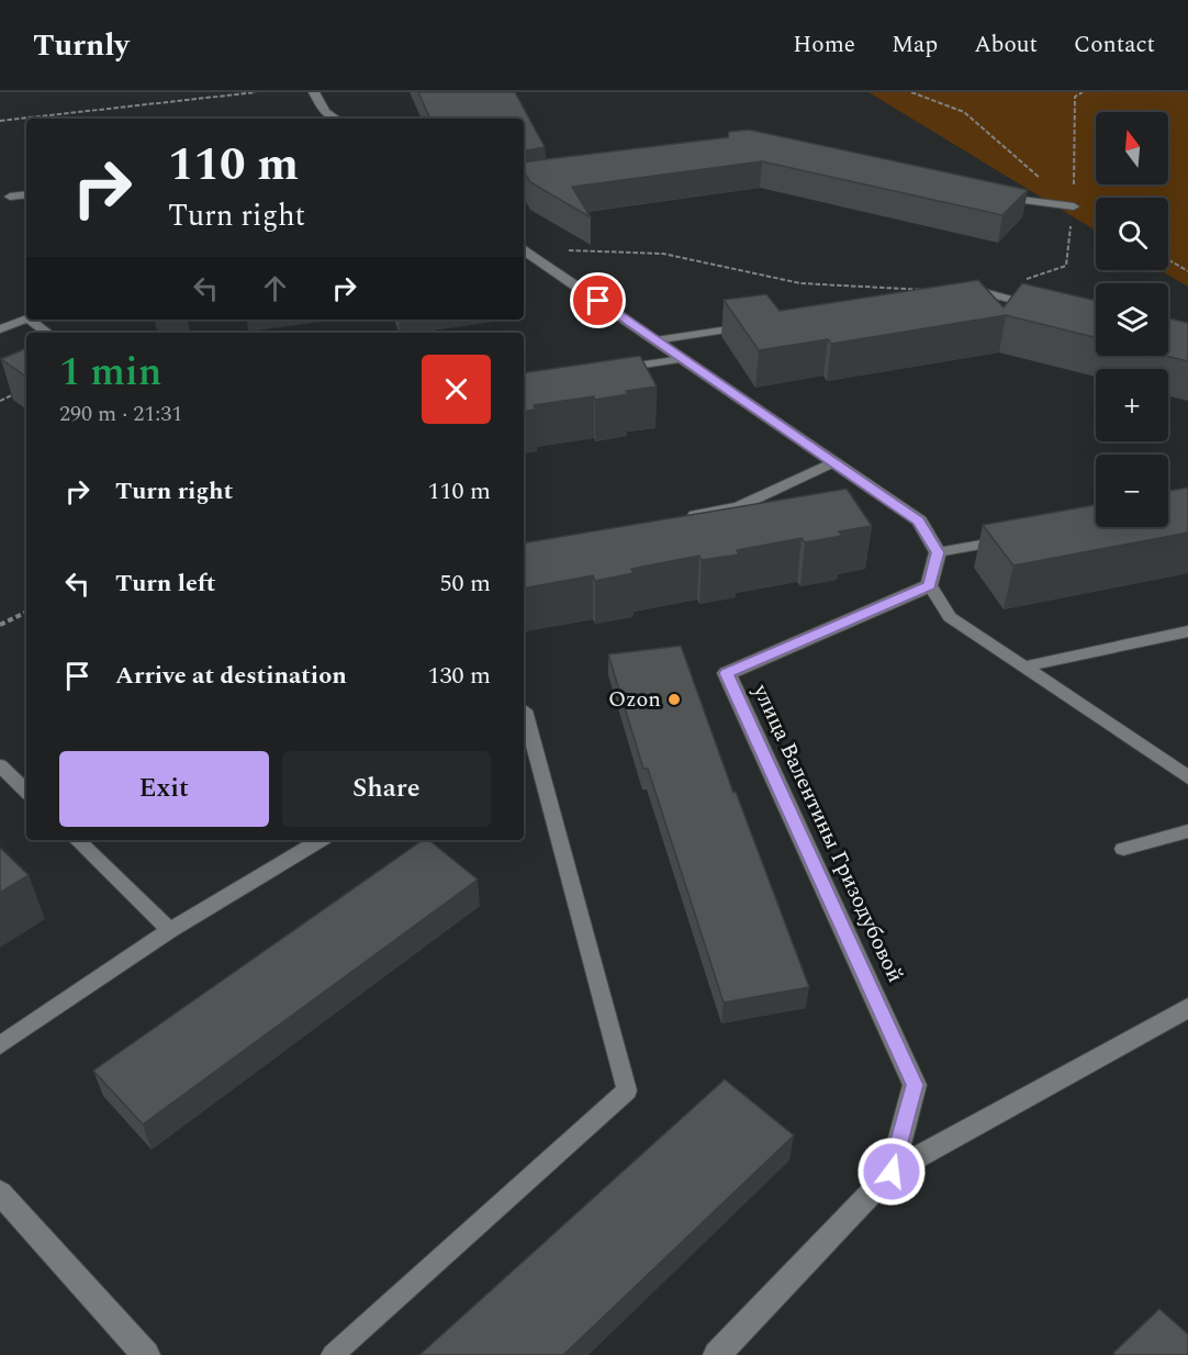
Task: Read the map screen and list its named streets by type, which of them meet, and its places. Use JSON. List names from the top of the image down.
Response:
{
  "streets": {
    "street": ["улица Валентины Гризодубовой"]
  },
  "places": ["Ozon"],
  "north": "top",
  "page": {
    "header": "Turnly",
    "nav": [
      "Home",
      "Map",
      "About",
      "Contact"
    ],
    "map_buttons": ["+", "−"],
    "turn": ["110 m", "Turn right"],
    "heading": ["1 min", "290 m · 21:31"],
    "list": [
      {
        "name": "Turn right",
        "value": "110 m"
      },
      {
        "name": "Turn left",
        "value": "50 m"
      },
      {
        "name": "Arrive at destination",
        "value": "130 m"
      }
    ],
    "buttons": ["Exit", "Share"]
  }
}
